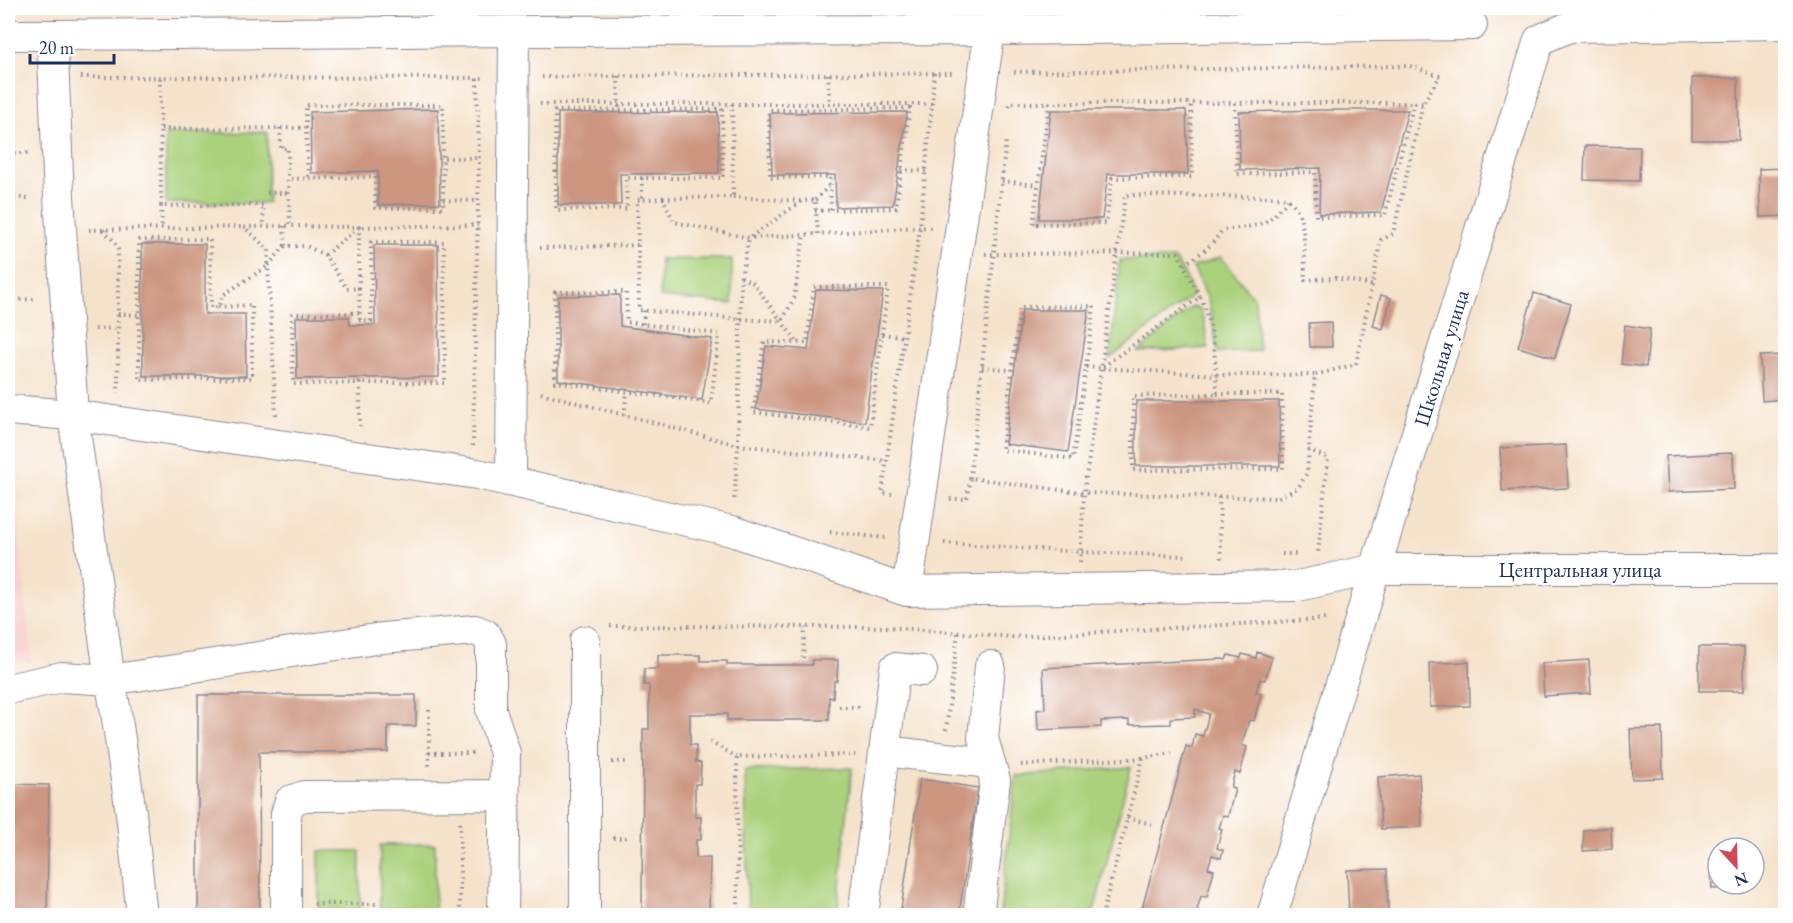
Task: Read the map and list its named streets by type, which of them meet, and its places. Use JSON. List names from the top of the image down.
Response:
{
  "streets": {
    "street": ["Школьная улица", "Центральная улица"]
  },
  "crossings": [
    ["Школьная улица", "Центральная улица"]
  ],
  "scale_bar": "20 m",
  "north": "bottom"
}
